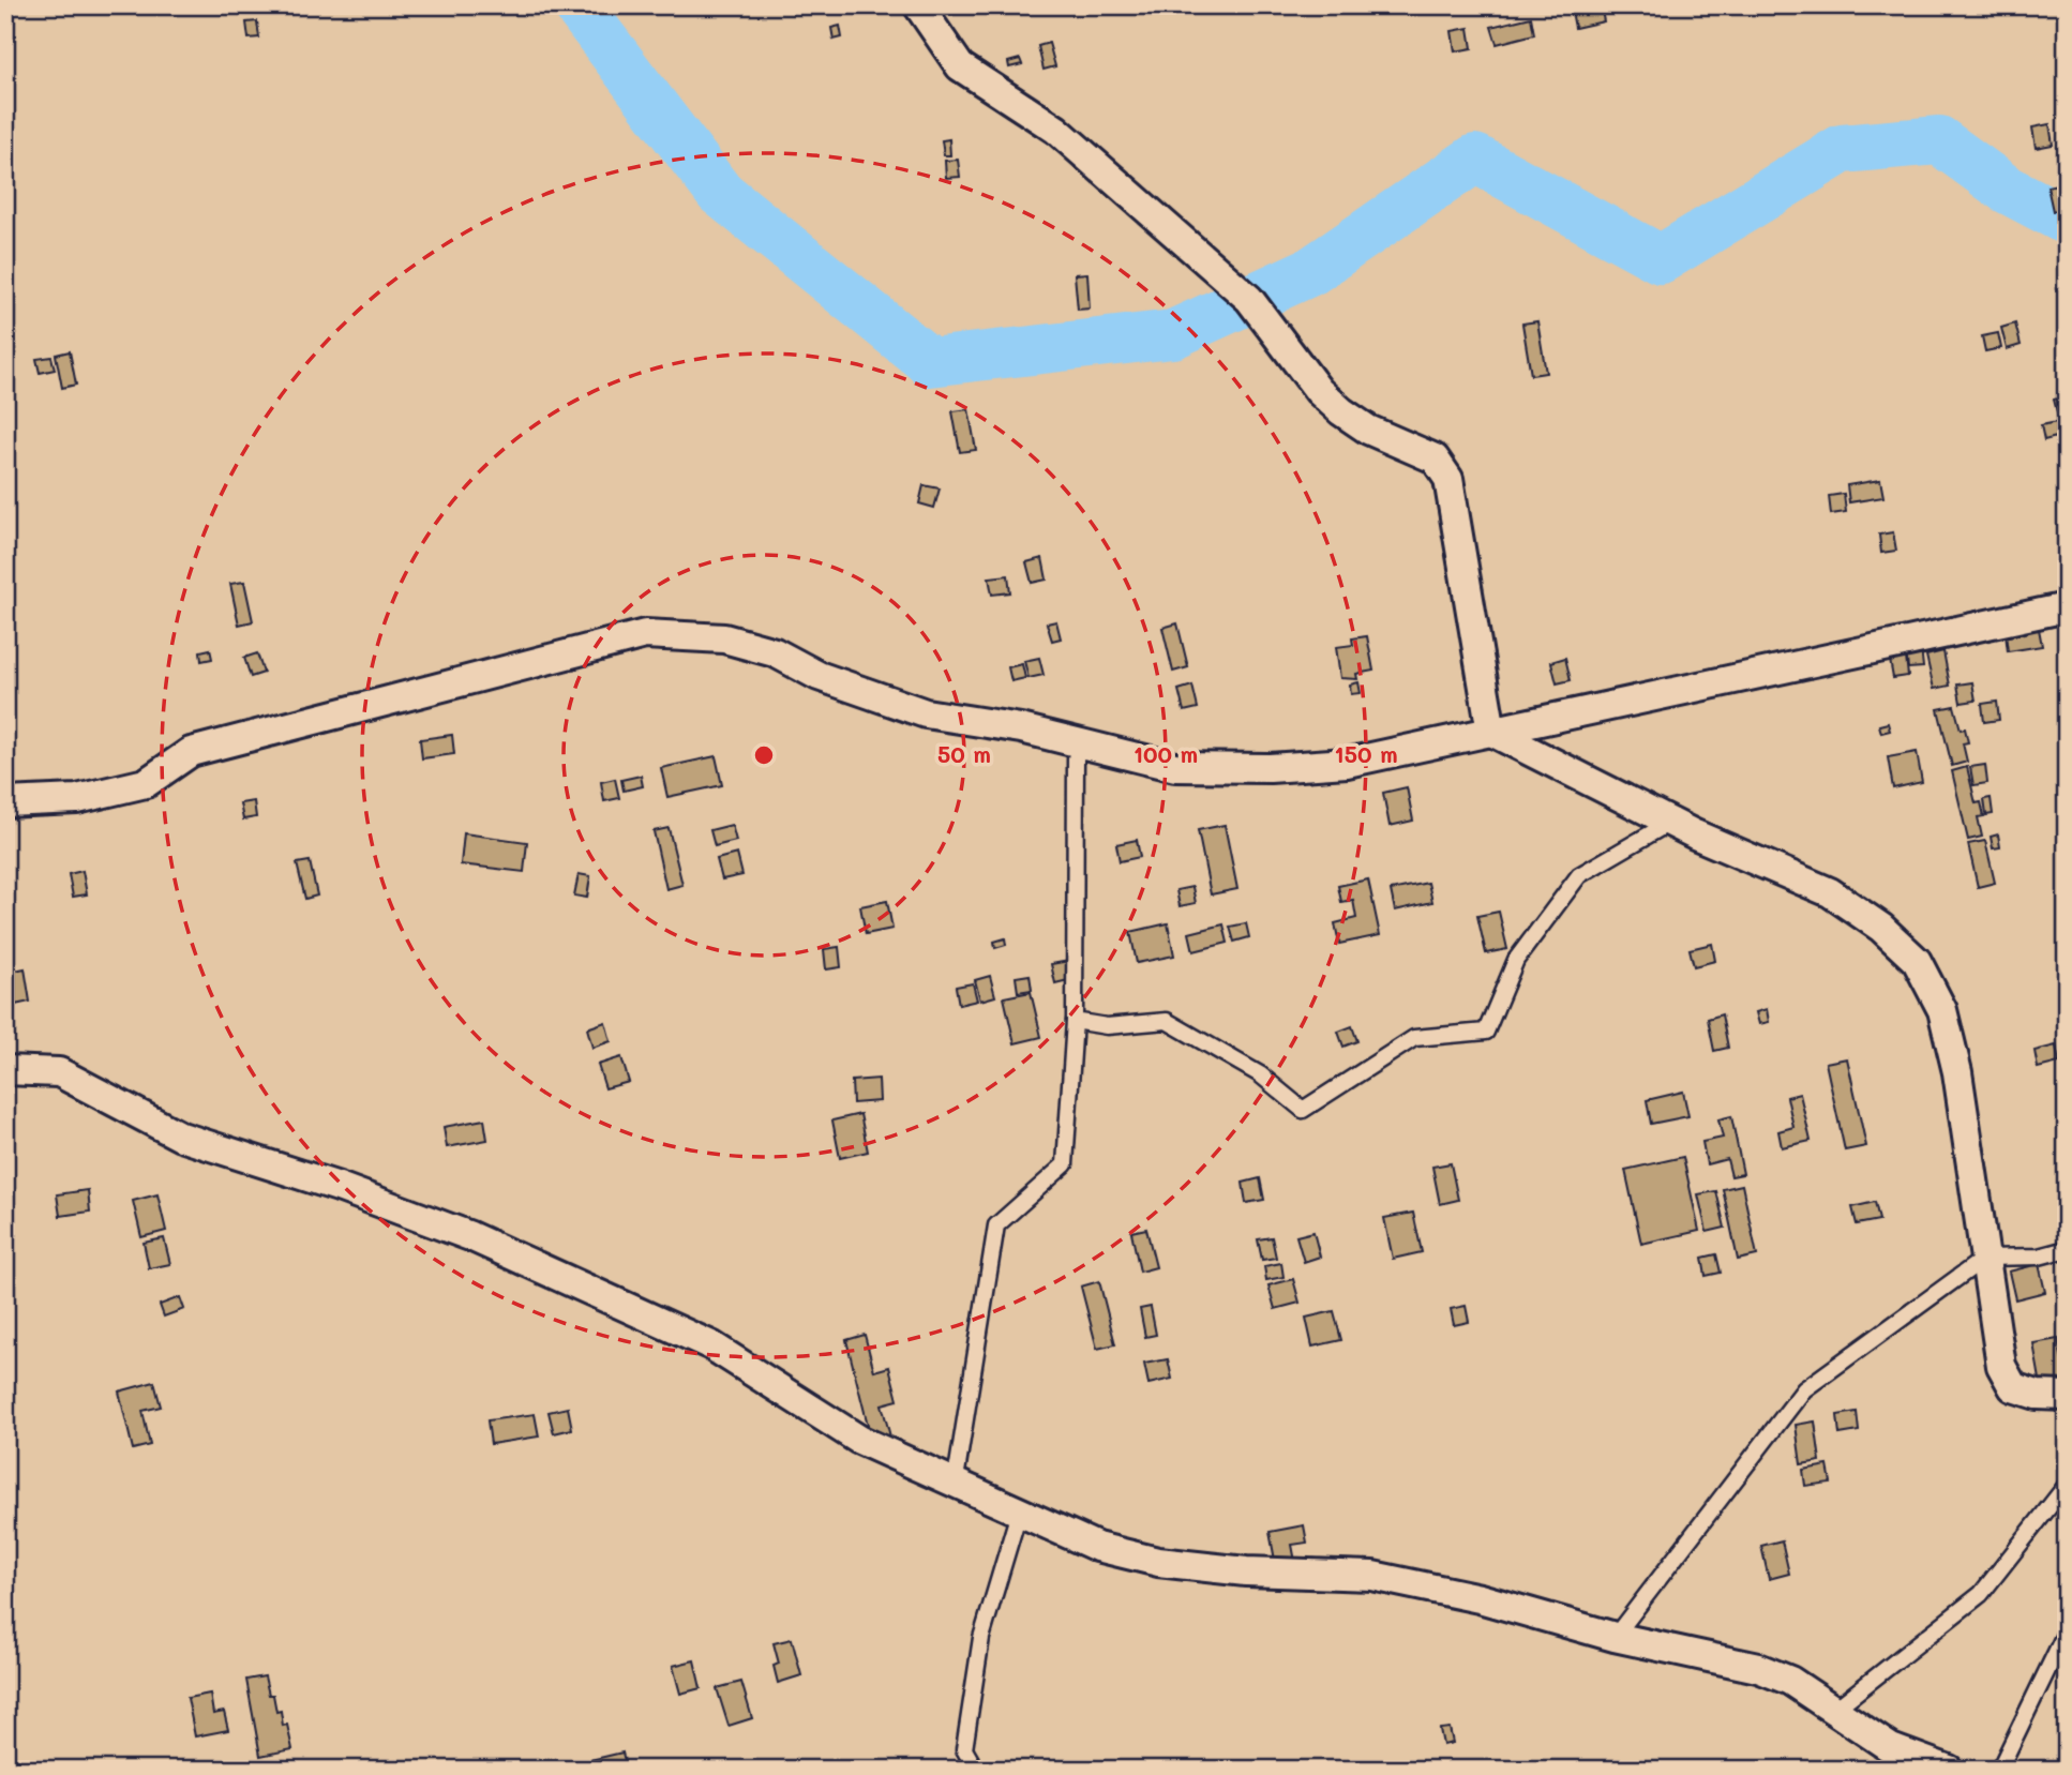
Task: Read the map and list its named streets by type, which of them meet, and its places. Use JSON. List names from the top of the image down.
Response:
{
  "rings": ["50 m", "100 m", "150 m"]
}
